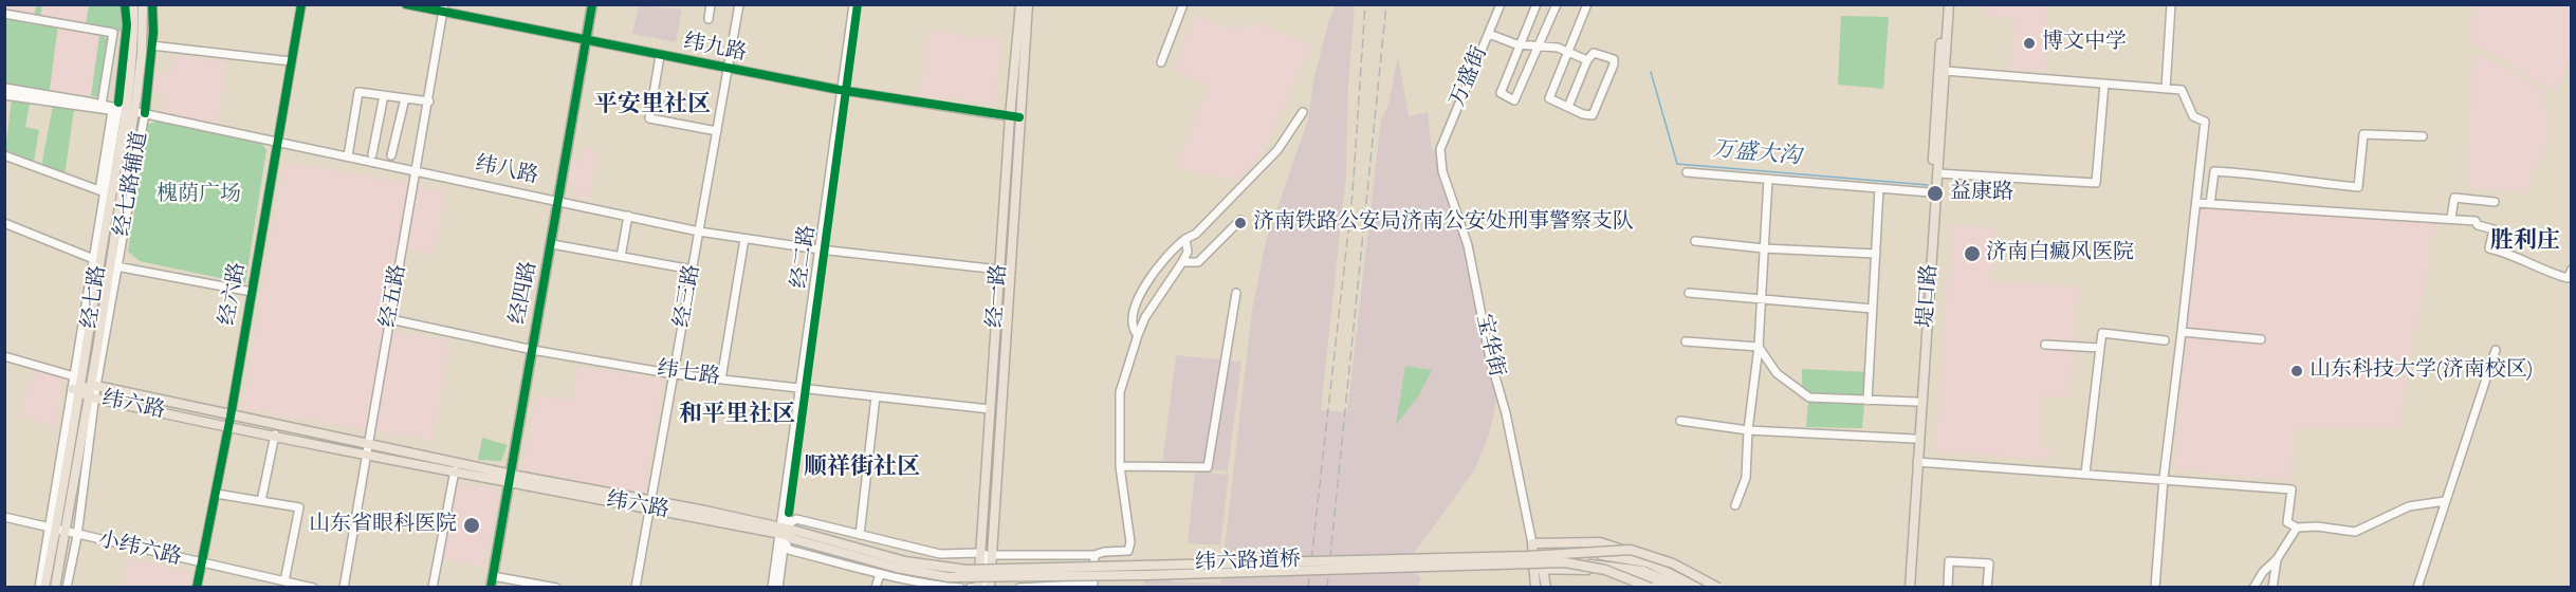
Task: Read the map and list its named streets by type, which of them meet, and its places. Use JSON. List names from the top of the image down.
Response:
{
  "streets": {
    "main road": [
      "经四路",
      "经一路",
      "堤口路",
      "经七路",
      "宝华街",
      "纬六路",
      "纬六路道桥"
    ],
    "street": [
      "纬九路",
      "万盛街",
      "纬八路",
      "经七路辅道",
      "经二路",
      "经六路",
      "经五路",
      "经三路",
      "纬七路",
      "小纬六路"
    ]
  },
  "crossings": [
    ["纬九路", "经二路"],
    ["纬九路", "经四路"],
    ["纬九路", "经五路"],
    ["纬九路", "经三路"],
    ["纬九路", "经一路"],
    ["万盛街", "宝华街"],
    ["纬八路", "经七路辅道"],
    ["纬八路", "经二路"],
    ["纬八路", "经四路"],
    ["纬八路", "经六路"],
    ["纬八路", "经五路"],
    ["纬八路", "经三路"],
    ["纬八路", "经一路"],
    ["纬八路", "经七路"],
    ["经七路辅道", "经七路"],
    ["经二路", "纬七路"],
    ["经二路", "纬六路"],
    ["经二路", "纬六路道桥"],
    ["经四路", "纬七路"],
    ["经四路", "纬六路"],
    ["经六路", "纬六路"],
    ["经六路", "小纬六路"],
    ["经五路", "纬七路"],
    ["经五路", "纬六路"],
    ["经三路", "纬七路"],
    ["经三路", "纬六路"],
    ["经一路", "纬七路"],
    ["经一路", "纬六路"],
    ["经七路", "纬六路"],
    ["经七路", "小纬六路"],
    ["纬六路", "纬六路道桥"]
  ],
  "districts": [
    "平安里社区",
    "胜利庄",
    "和平里社区",
    "顺祥街社区"
  ],
  "water": ["万盛大沟"],
  "parks": ["槐荫广场"],
  "places": [
    "博文中学",
    "益康路",
    "济南铁路公安局济南公安处刑事警察支队",
    "济南白癜风医院",
    "山东科技大学(济南校区)",
    "山东省眼科医院"
  ]
}
